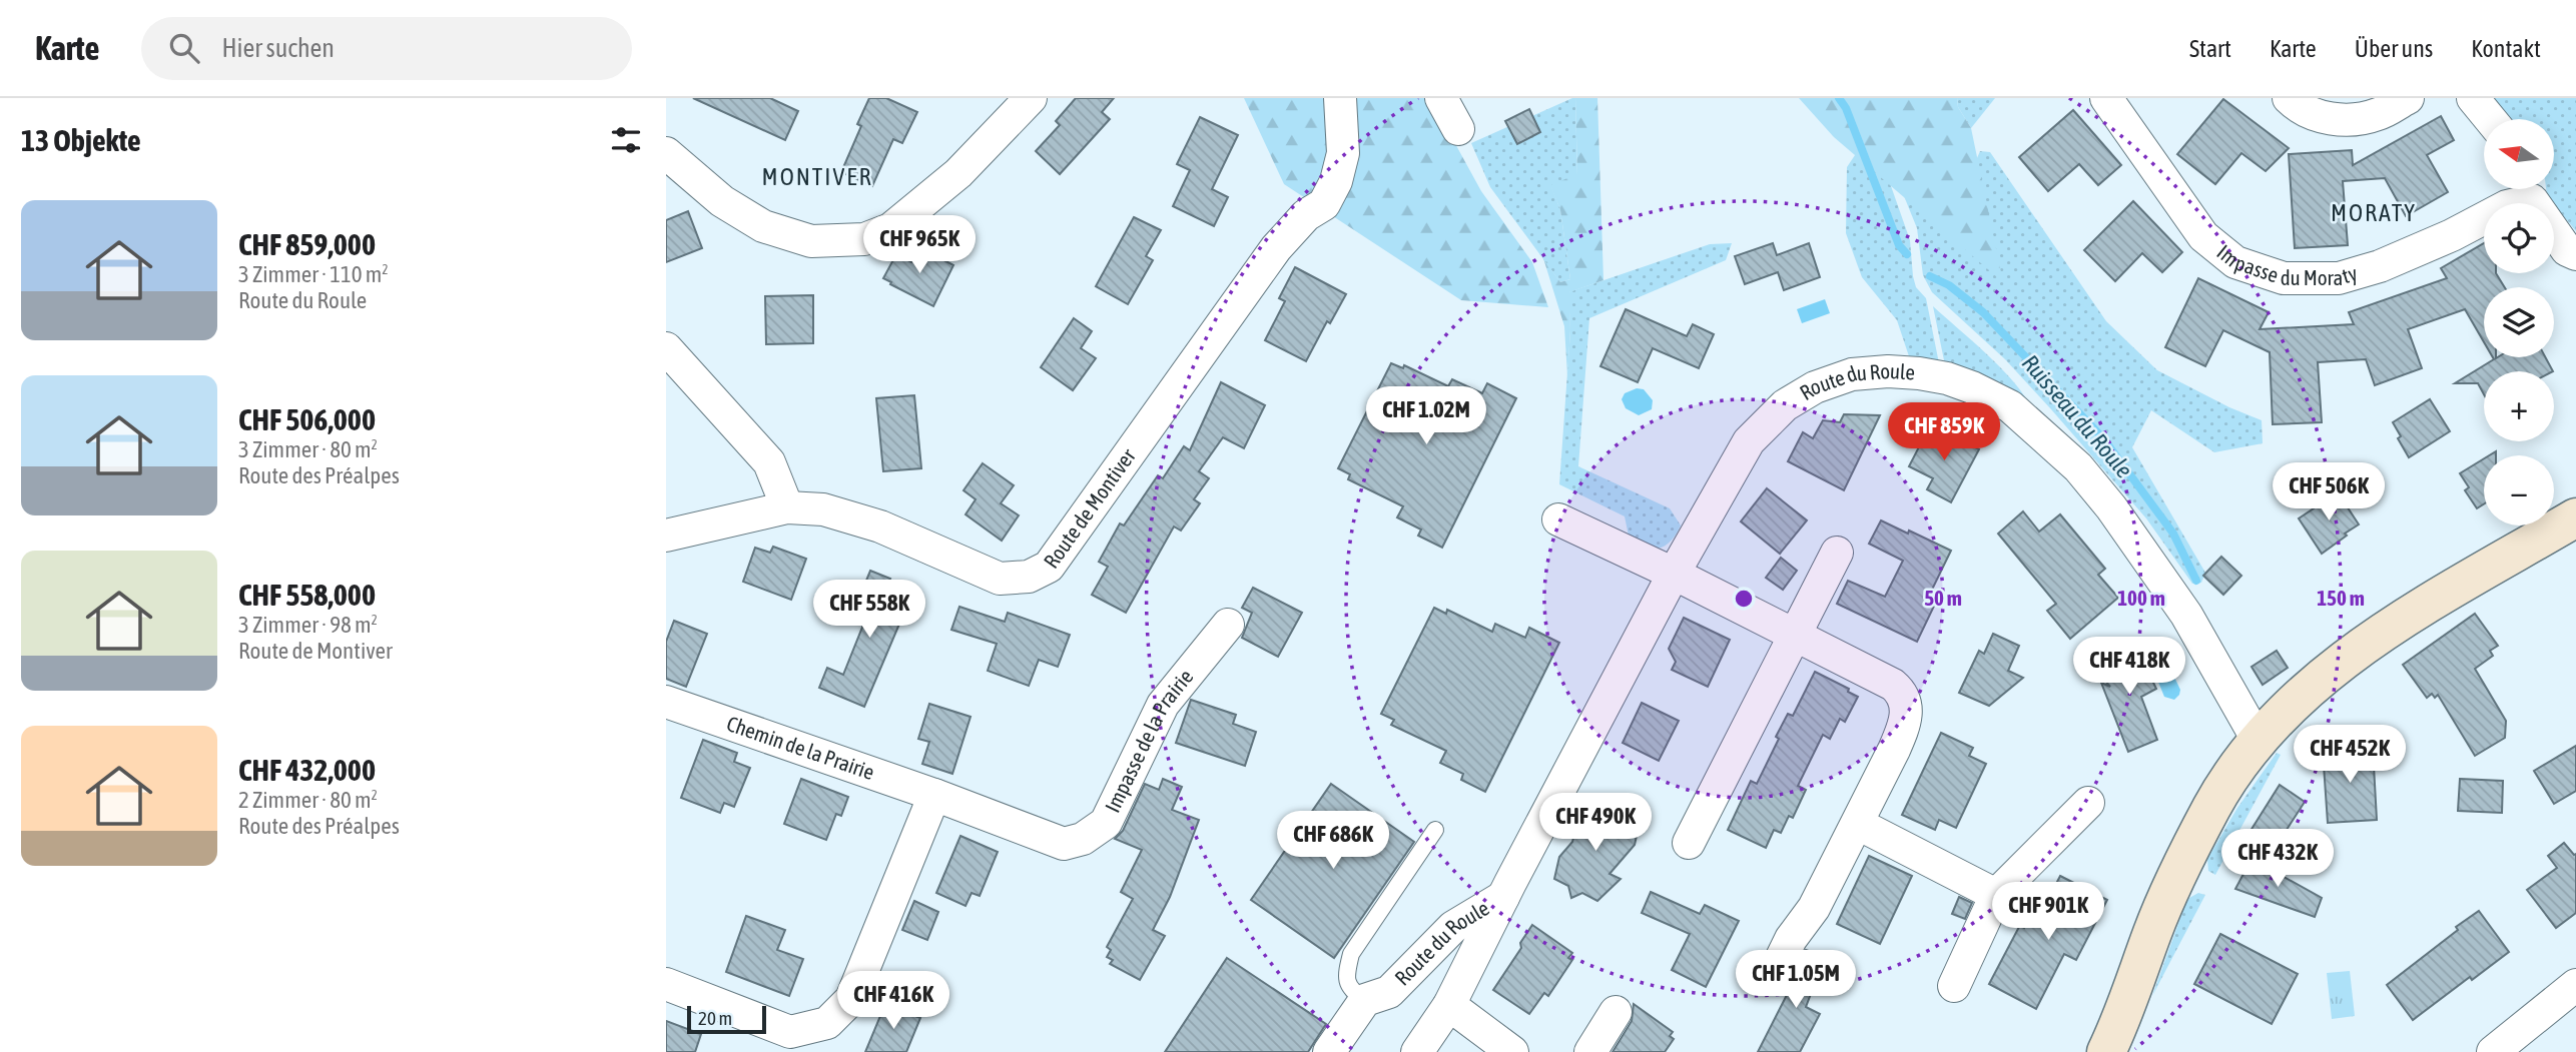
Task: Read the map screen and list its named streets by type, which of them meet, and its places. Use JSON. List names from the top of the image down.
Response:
{
  "streets": {
    "street": [
      "Impasse du Moraty",
      "Route du Roule",
      "Route de Montiver",
      "Impasse de la Prairie",
      "Chemin de la Prairie"
    ]
  },
  "crossings": [
    ["Impasse de la Prairie", "Chemin de la Prairie"]
  ],
  "districts": ["MONTIVER", "MORATY"],
  "water": ["Ruisseau du Roule"],
  "scale_bar": "20 m",
  "north": "left",
  "page": {
    "header": "Karte",
    "search": "Hier suchen",
    "nav": [
      "Start",
      "Karte",
      "Über uns",
      "Kontakt"
    ],
    "heading": "13 Objekte",
    "map_buttons": ["+", "−"],
    "list": [
      {
        "name": "CHF 859,000",
        "note": "3 Zimmer · 110 m² · Route du Roule"
      },
      {
        "name": "CHF 506,000",
        "note": "3 Zimmer · 80 m² · Route des Préalpes"
      },
      {
        "name": "CHF 558,000",
        "note": "3 Zimmer · 98 m² · Route de Montiver"
      },
      {
        "name": "CHF 432,000",
        "note": "2 Zimmer · 80 m² · Route des Préalpes"
      }
    ],
    "price": [
      "CHF 965K",
      "CHF 1.02M",
      "CHF 859K",
      "CHF 506K",
      "CHF 558K",
      "CHF 418K",
      "CHF 452K",
      "CHF 490K",
      "CHF 686K",
      "CHF 432K",
      "CHF 901K",
      "CHF 1.05M",
      "CHF 416K"
    ],
    "scale": "20 m"
  },
  "rings": ["50 m", "100 m", "150 m"]
}
